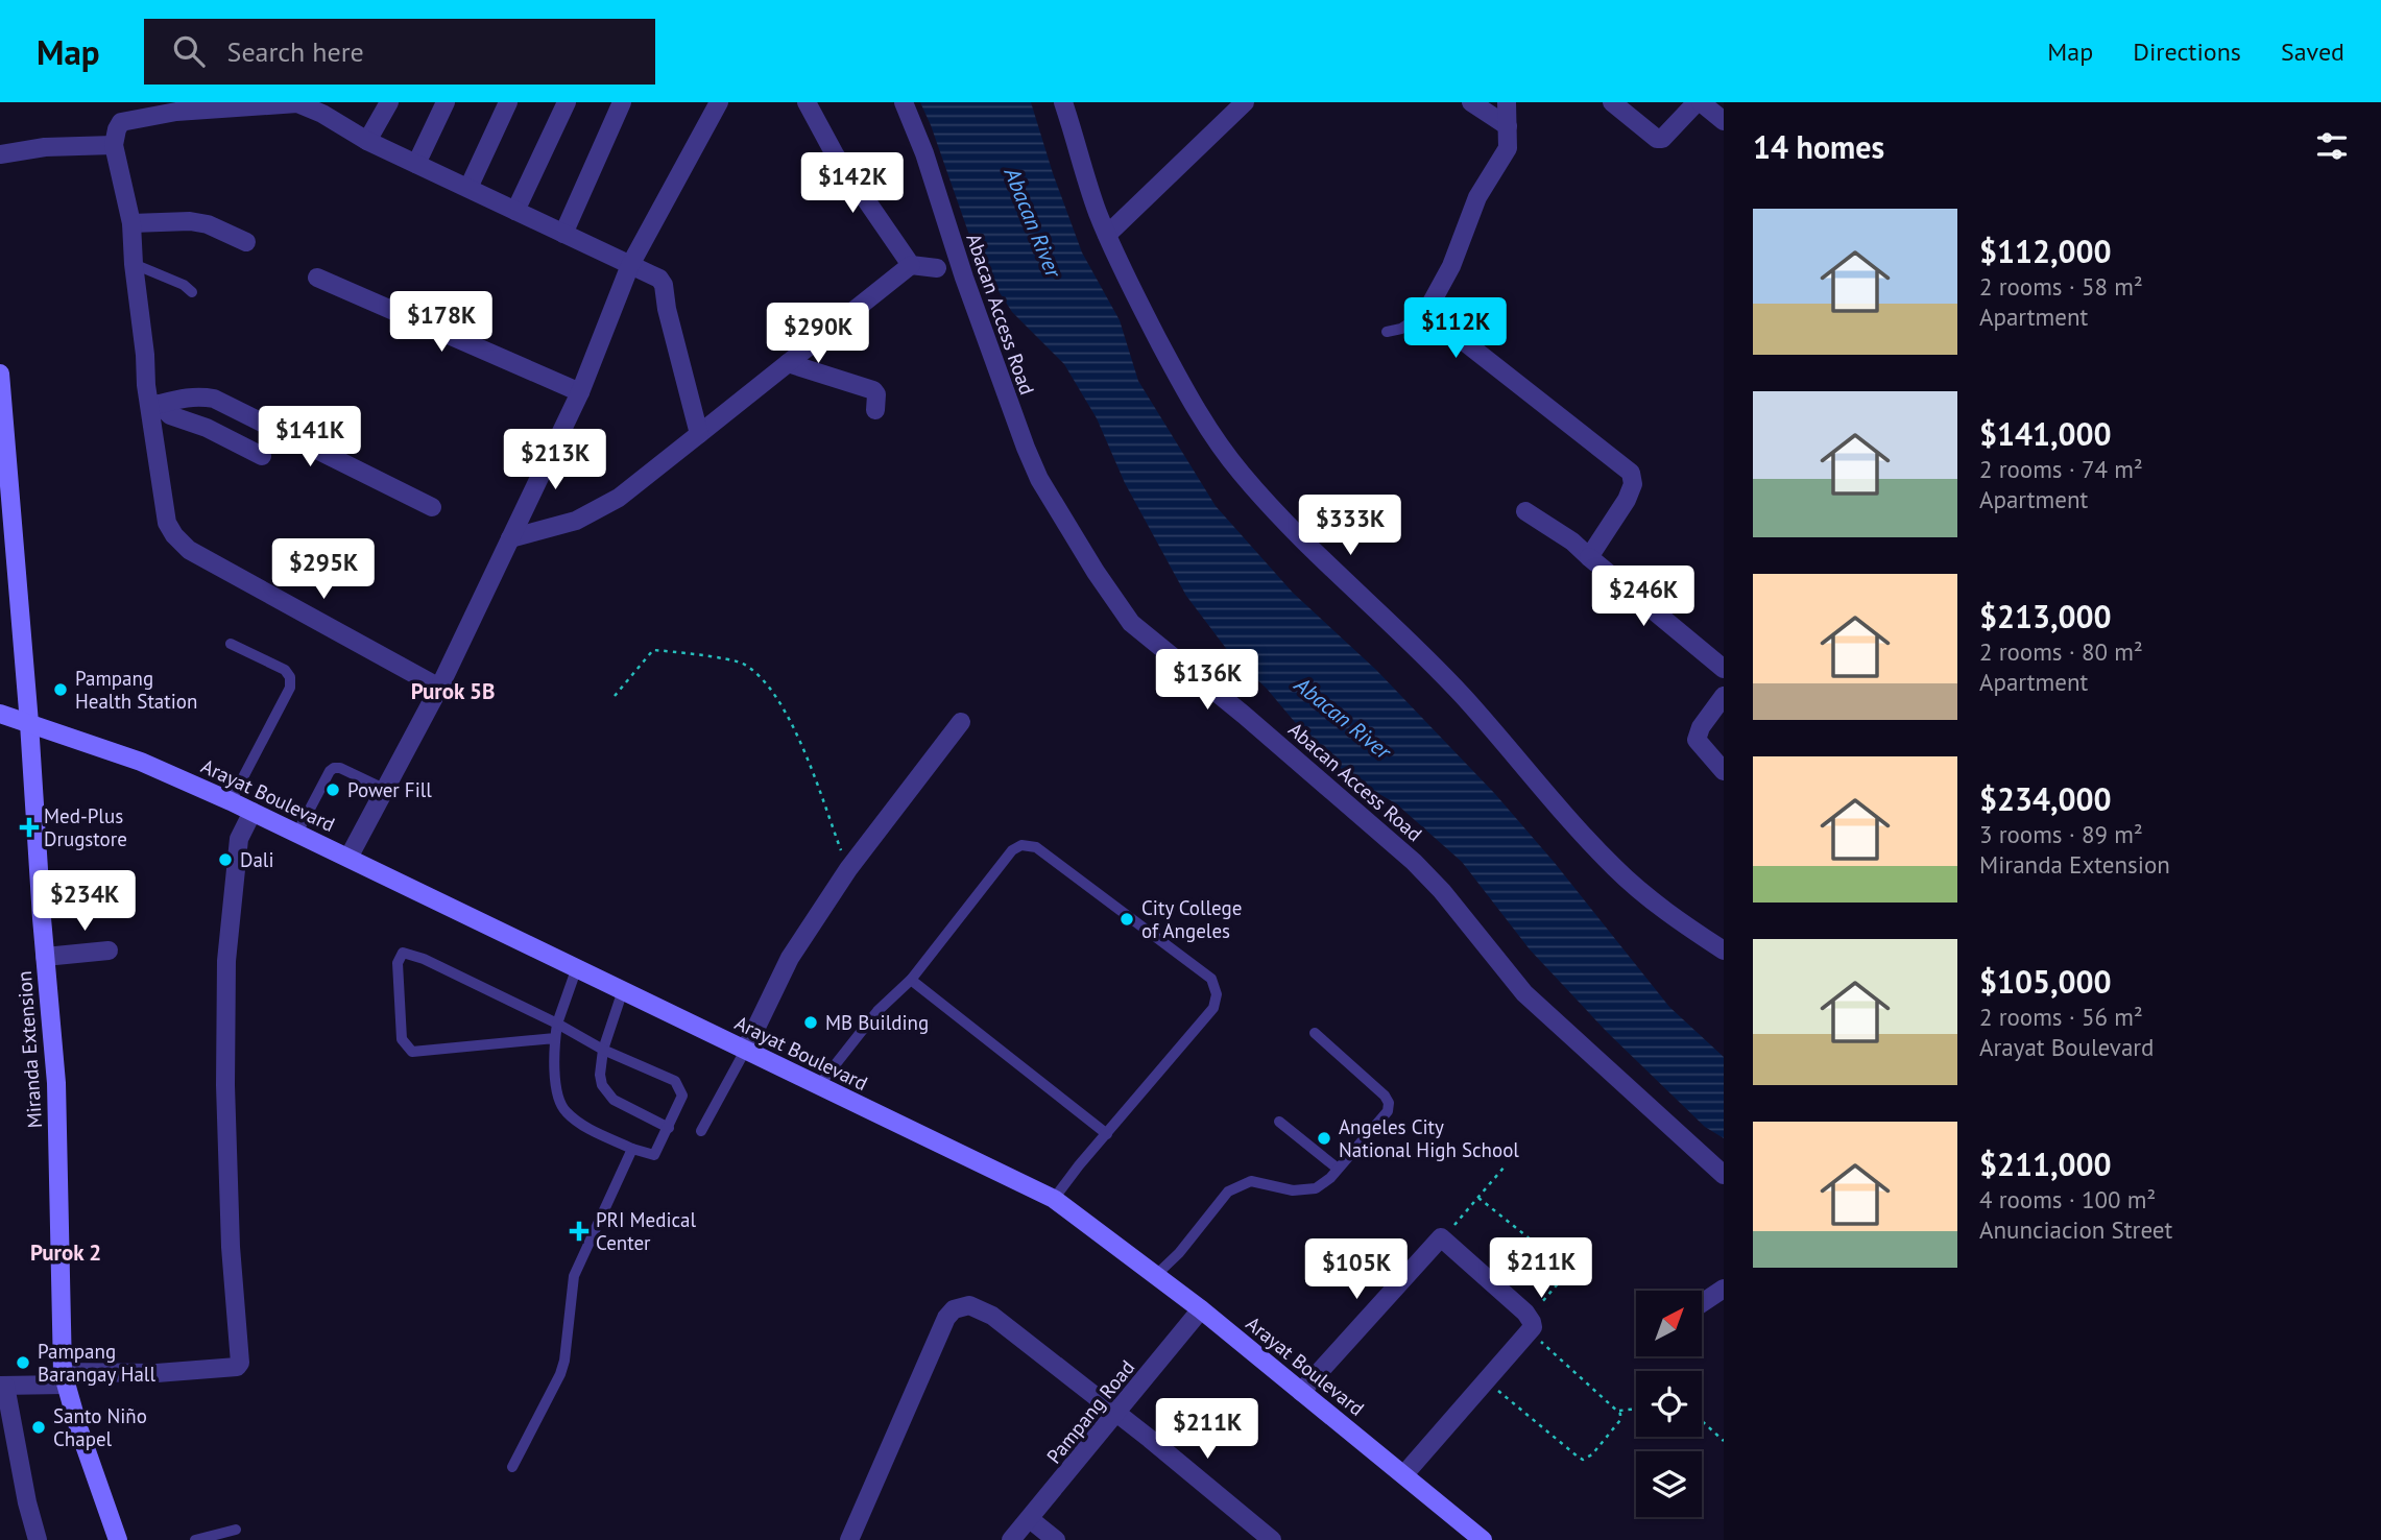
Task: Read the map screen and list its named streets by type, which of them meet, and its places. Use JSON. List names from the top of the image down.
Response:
{
  "streets": {
    "main road": ["Arayat Boulevard", "Miranda Extension"],
    "street": ["Abacan Access Road", "Pampang Road"]
  },
  "crossings": [
    ["Arayat Boulevard", "Miranda Extension"],
    ["Arayat Boulevard", "Pampang Road"]
  ],
  "districts": ["Purok 5B", "Purok 2"],
  "water": ["Abacan River"],
  "places": {
    "other": [
      "Pampang Health Station",
      "Power Fill",
      "Dali",
      "City College of Angeles",
      "MB Building",
      "Angeles City National High School",
      "Pampang Barangay Hall",
      "Santo Niño Chapel"
    ],
    "health": ["Med-Plus Drugstore", "PRI Medical Center"]
  },
  "north": "top right",
  "page": {
    "header": "Map",
    "search": "Search here",
    "nav": ["Map", "Directions", "Saved"],
    "heading": "14 homes",
    "price": [
      "$142K",
      "$178K",
      "$112K",
      "$290K",
      "$141K",
      "$213K",
      "$333K",
      "$295K",
      "$246K",
      "$136K",
      "$234K",
      "$211K",
      "$105K",
      "$211K"
    ],
    "list": [
      {
        "name": "$112,000",
        "note": "2 rooms · 58 m² · Apartment"
      },
      {
        "name": "$141,000",
        "note": "2 rooms · 74 m² · Apartment"
      },
      {
        "name": "$213,000",
        "note": "2 rooms · 80 m² · Apartment"
      },
      {
        "name": "$234,000",
        "note": "3 rooms · 89 m² · Miranda Extension"
      },
      {
        "name": "$105,000",
        "note": "2 rooms · 56 m² · Arayat Boulevard"
      },
      {
        "name": "$211,000",
        "note": "4 rooms · 100 m² · Anunciacion Street"
      }
    ]
  }
}
